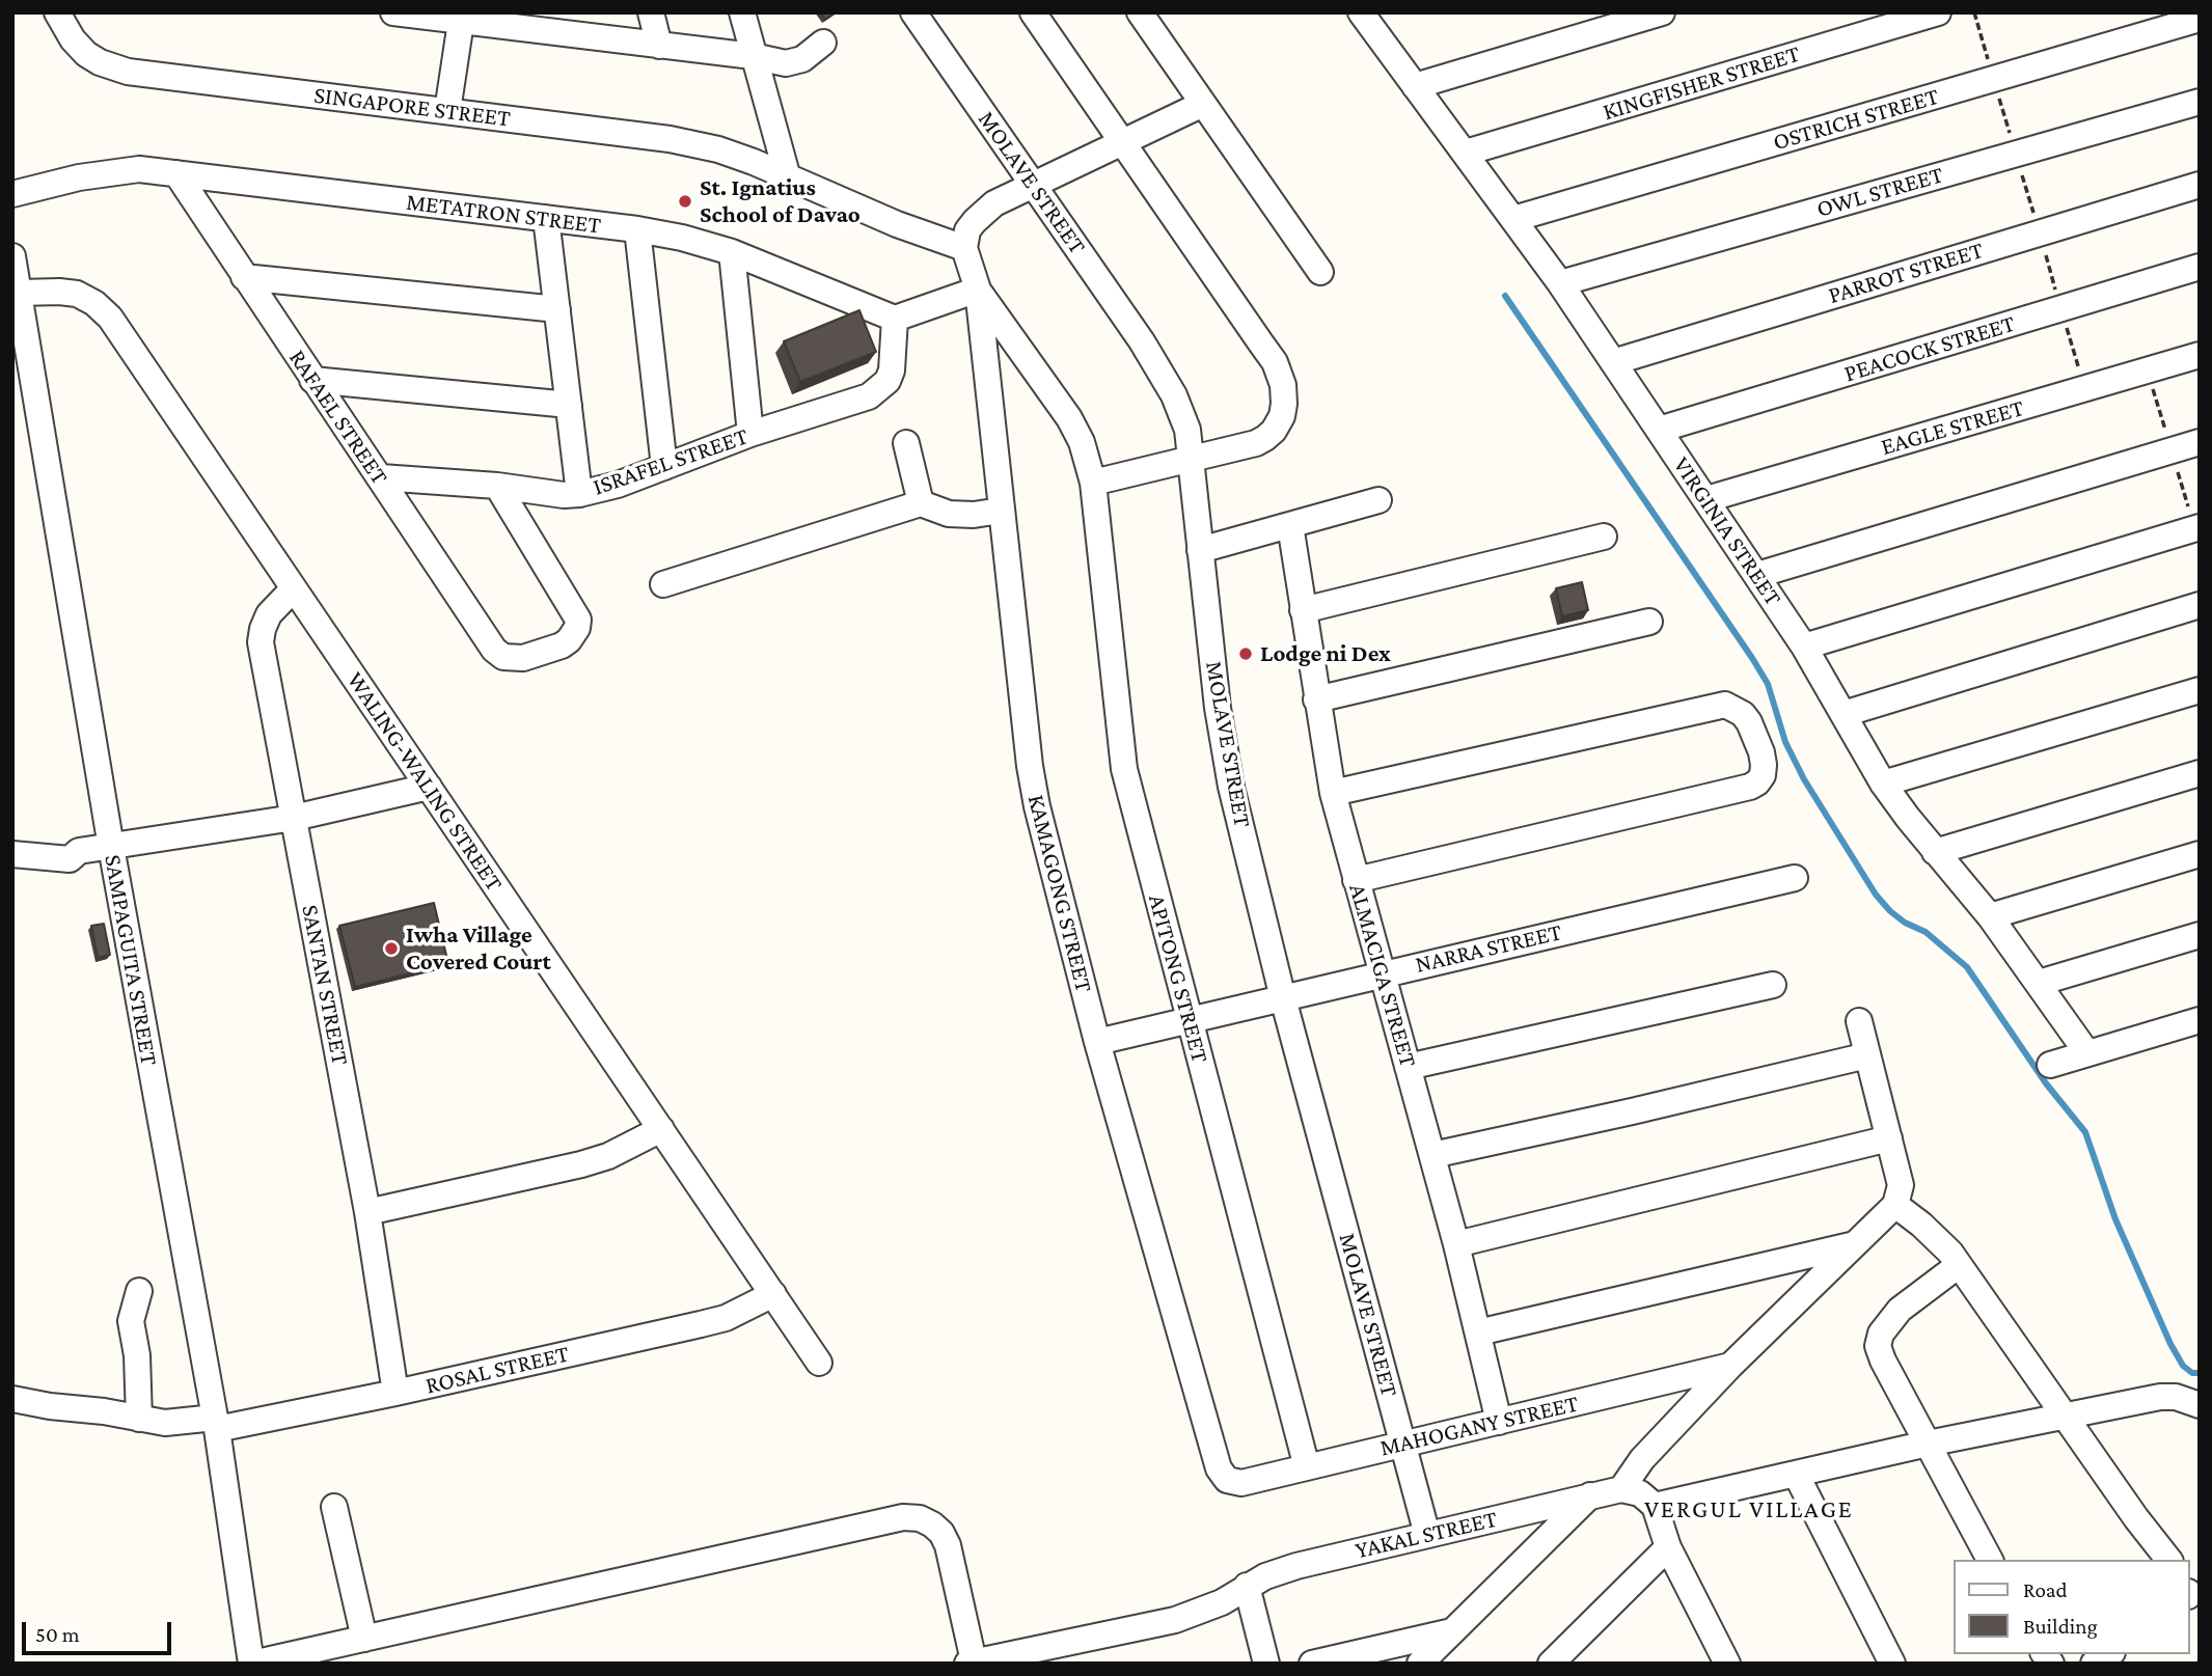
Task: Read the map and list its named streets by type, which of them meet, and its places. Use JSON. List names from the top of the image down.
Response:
{
  "streets": {
    "street": [
      "KINGFISHER STREET",
      "SINGAPORE STREET",
      "OSTRICH STREET",
      "MOLAVE STREET",
      "OWL STREET",
      "METATRON STREET",
      "PARROT STREET",
      "PEACOCK STREET",
      "RAFAEL STREET",
      "EAGLE STREET",
      "ISRAFEL STREET",
      "VIRGINIA STREET",
      "WALING-WALING STREET",
      "KAMAGONG STREET",
      "NARRA STREET",
      "SAMPAGUITA STREET",
      "ALMACIGA STREET",
      "APITONG STREET",
      "SANTAN STREET",
      "ROSAL STREET",
      "MAHOGANY STREET",
      "YAKAL STREET"
    ]
  },
  "crossings": [
    ["KINGFISHER STREET", "VIRGINIA STREET"],
    ["OSTRICH STREET", "VIRGINIA STREET"],
    ["MOLAVE STREET", "NARRA STREET"],
    ["MOLAVE STREET", "MAHOGANY STREET"],
    ["MOLAVE STREET", "YAKAL STREET"],
    ["OWL STREET", "VIRGINIA STREET"],
    ["METATRON STREET", "RAFAEL STREET"],
    ["METATRON STREET", "ISRAFEL STREET"],
    ["PARROT STREET", "VIRGINIA STREET"],
    ["PEACOCK STREET", "VIRGINIA STREET"],
    ["RAFAEL STREET", "ISRAFEL STREET"],
    ["EAGLE STREET", "VIRGINIA STREET"],
    ["WALING-WALING STREET", "SAMPAGUITA STREET"],
    ["WALING-WALING STREET", "SANTAN STREET"],
    ["WALING-WALING STREET", "ROSAL STREET"],
    ["KAMAGONG STREET", "NARRA STREET"],
    ["KAMAGONG STREET", "APITONG STREET"],
    ["KAMAGONG STREET", "MAHOGANY STREET"],
    ["NARRA STREET", "ALMACIGA STREET"],
    ["NARRA STREET", "APITONG STREET"],
    ["SAMPAGUITA STREET", "ROSAL STREET"],
    ["ALMACIGA STREET", "MAHOGANY STREET"],
    ["APITONG STREET", "MAHOGANY STREET"],
    ["SANTAN STREET", "ROSAL STREET"]
  ],
  "districts": ["VERGUL VILLAGE"],
  "places": ["St. Ignatius School of Davao", "Lodge ni Dex", "Iwha Village Covered Court"],
  "legend": ["Road", "Building"],
  "scale_bar": "50 m"
}
